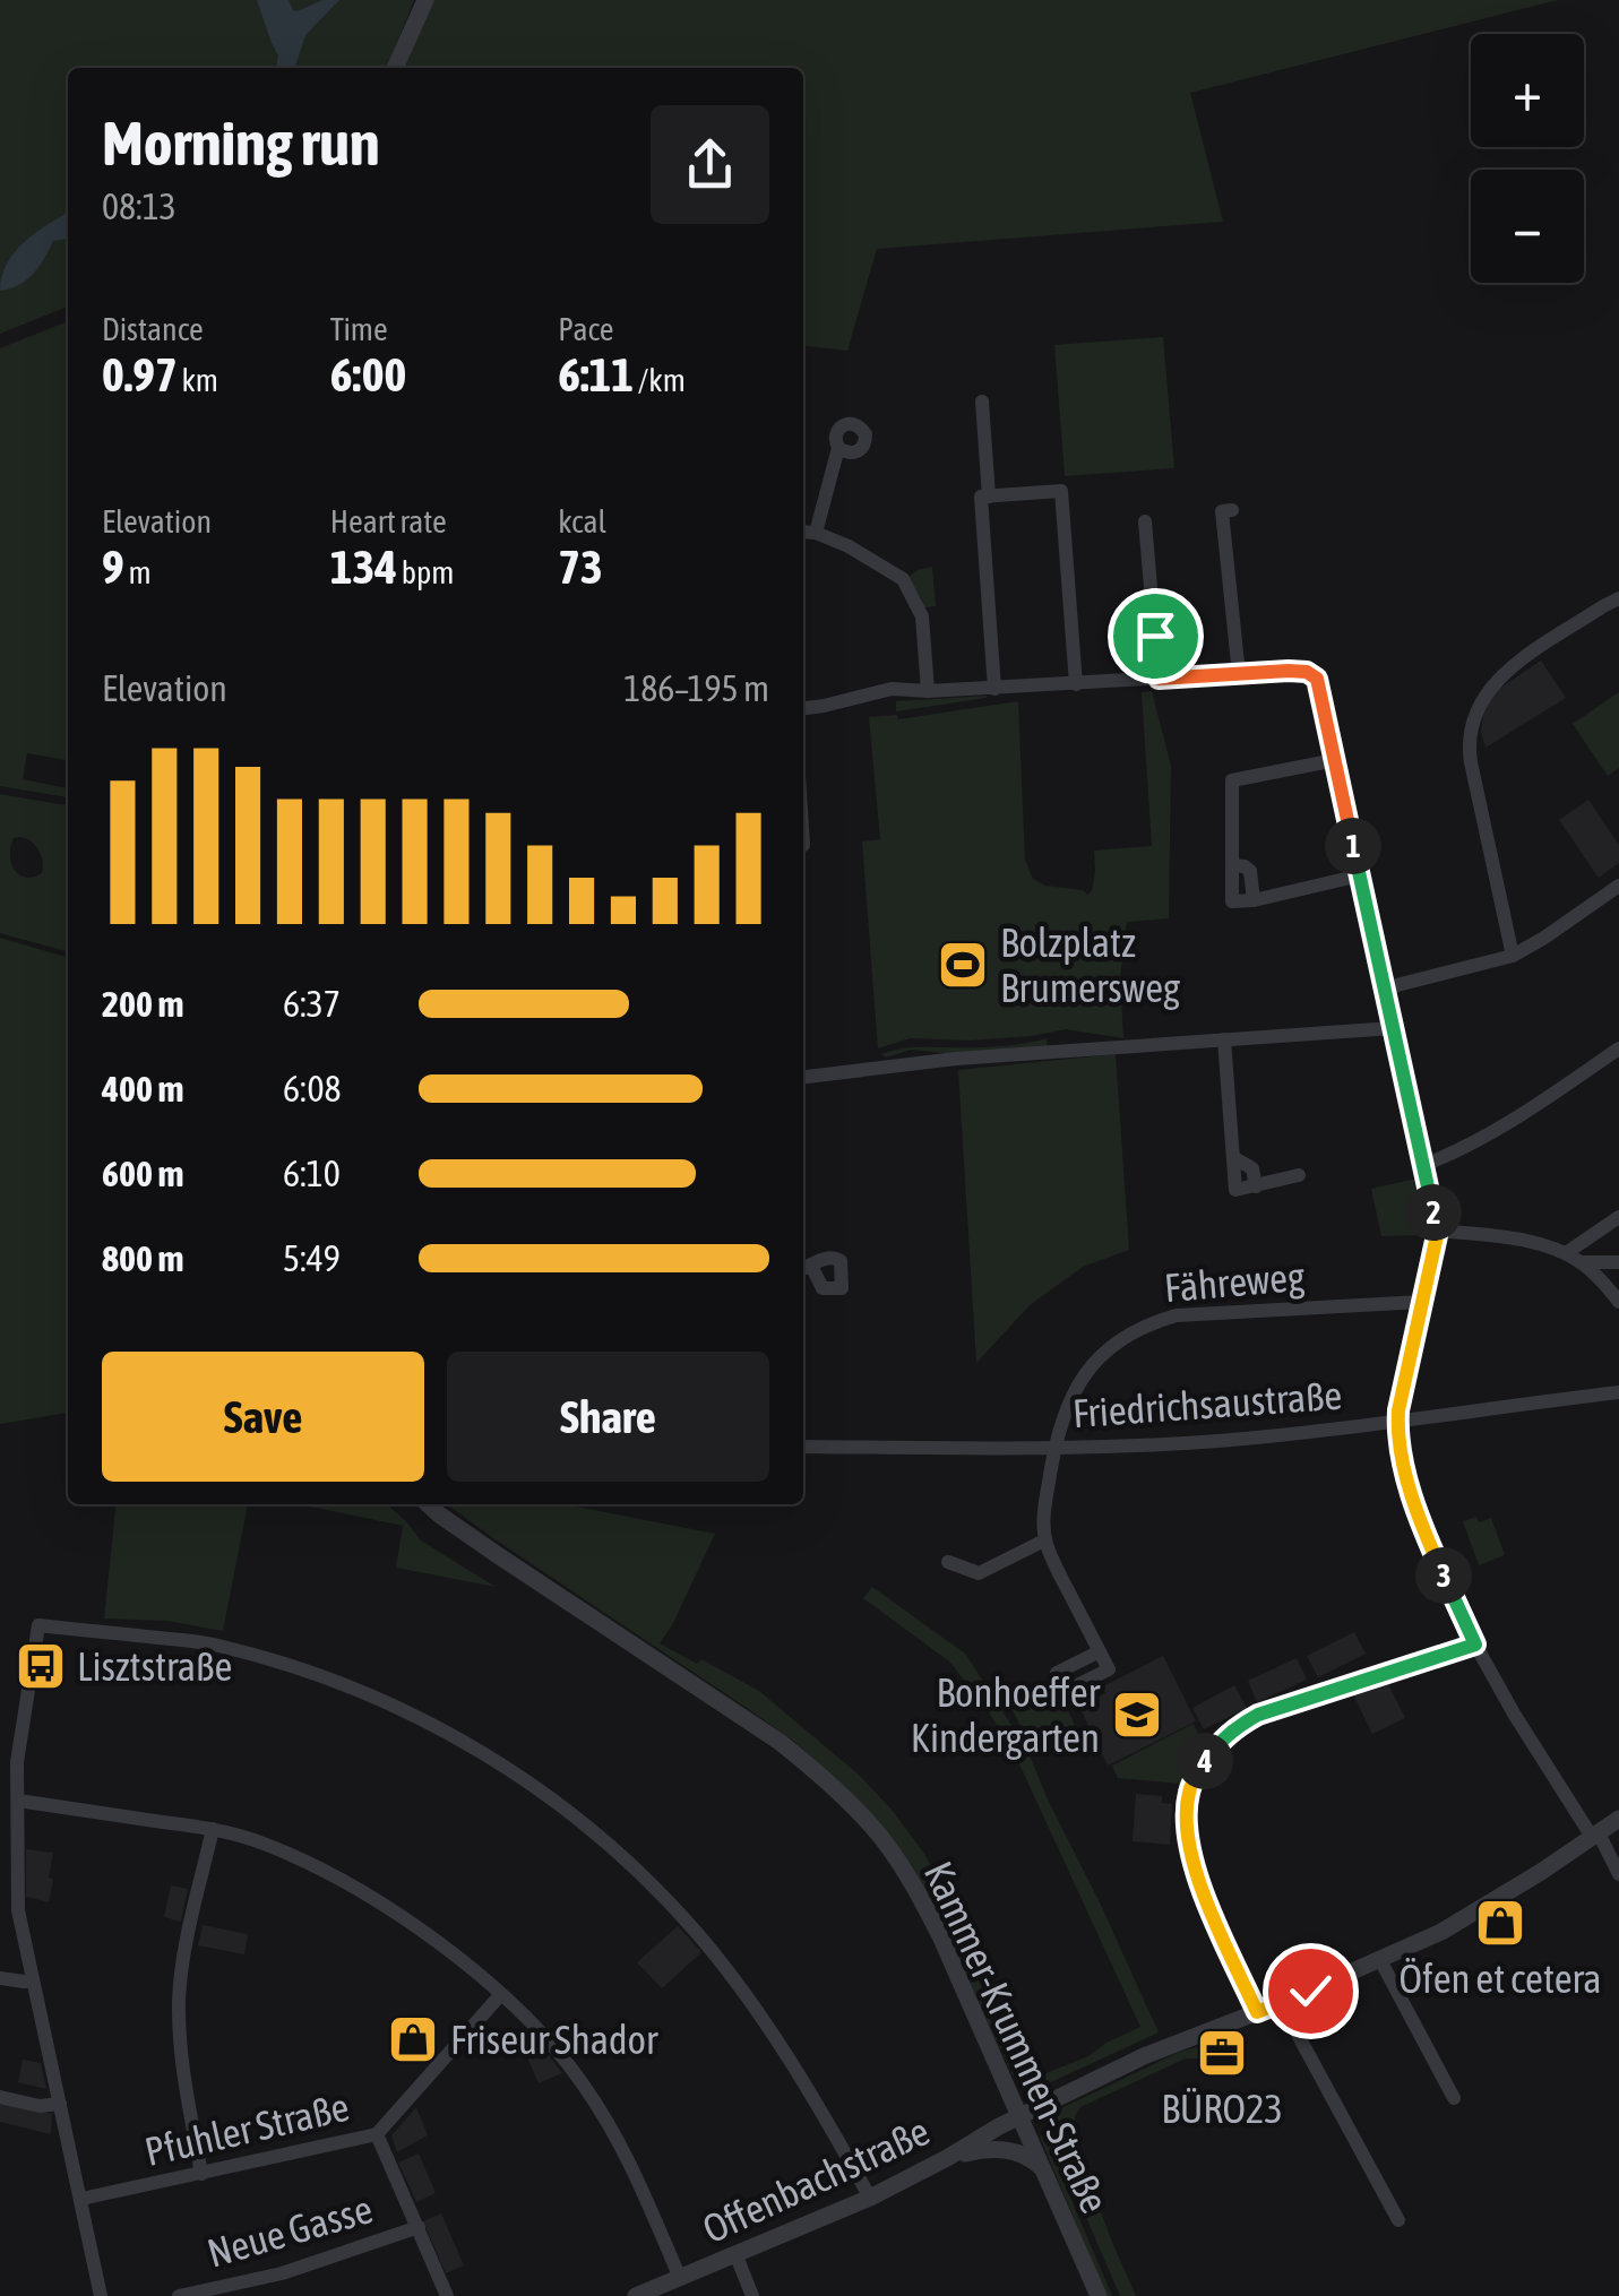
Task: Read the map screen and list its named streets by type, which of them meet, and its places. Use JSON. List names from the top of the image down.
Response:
{
  "streets": {
    "street": [
      "Fähreweg",
      "Friedrichsaustraße",
      "Kammer-Krummen-Straße",
      "Pfuhler Straße",
      "Offenbachstraße",
      "Neue Gasse"
    ]
  },
  "crossings": [
    ["Fähreweg", "Friedrichsaustraße"],
    ["Kammer-Krummen-Straße", "Offenbachstraße"]
  ],
  "places": {
    "sports": ["Bolzplatz Brumersweg"],
    "bus stop": ["Lisztstraße"],
    "school or university": ["Bonhoeffer Kindergarten"],
    "shop": ["Öfen et cetera", "Friseur Shador"],
    "office": ["BÜRO23"]
  },
  "page": {
    "map_buttons": ["+", "−"],
    "heading": ["Morning run", "08:13"],
    "stats": [
      ["Distance", "0.97 km"],
      ["Time", "6:00"],
      ["Pace", "6:11 /km"],
      ["Elevation", "9 m"],
      ["Heart rate", "134 bpm"],
      ["kcal", "73"]
    ],
    "chart": ["Elevation", "186–195 m"],
    "pins": [
      "1",
      "2",
      "3",
      "4"
    ],
    "list": [
      {
        "name": "200 m",
        "note": "6:37"
      },
      {
        "name": "400 m",
        "note": "6:08"
      },
      {
        "name": "600 m",
        "note": "6:10"
      },
      {
        "name": "800 m",
        "note": "5:49"
      }
    ],
    "buttons": ["Save", "Share"]
  }
}
